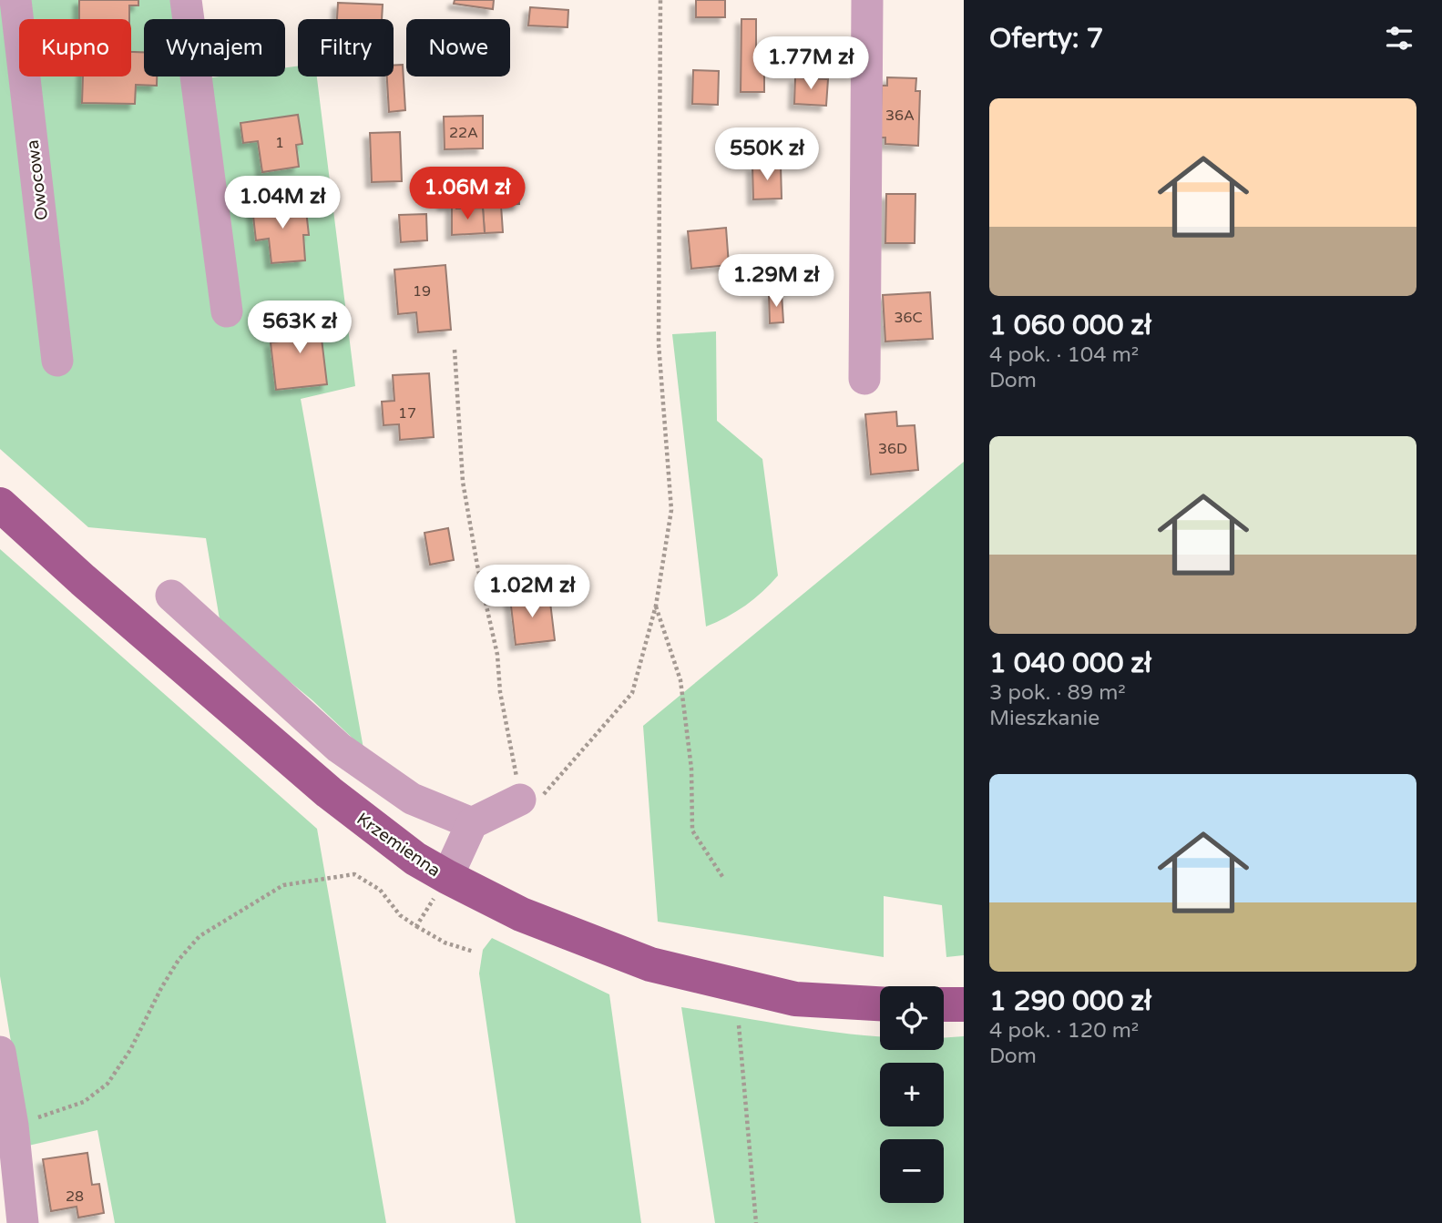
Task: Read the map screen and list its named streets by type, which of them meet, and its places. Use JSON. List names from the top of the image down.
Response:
{
  "streets": {
    "main road": ["Krzemienna"],
    "street": ["Owocowa"]
  },
  "house_numbers": [
    "36A",
    "22A",
    "1",
    "19",
    "36C",
    "17",
    "36D",
    "28"
  ],
  "page": {
    "heading": "Oferty: 7",
    "chip": [
      "Kupno",
      "Wynajem",
      "Filtry",
      "Nowe"
    ],
    "price": [
      "1.77M zł",
      "550K zł",
      "1.06M zł",
      "1.04M zł",
      "1.29M zł",
      "563K zł",
      "1.02M zł"
    ],
    "list": [
      {
        "name": "1 060 000 zł",
        "note": "4 pok. · 104 m² · Dom"
      },
      {
        "name": "1 040 000 zł",
        "note": "3 pok. · 89 m² · Mieszkanie"
      },
      {
        "name": "1 290 000 zł",
        "note": "4 pok. · 120 m² · Dom"
      }
    ],
    "map_buttons": ["+", "−"]
  }
}
